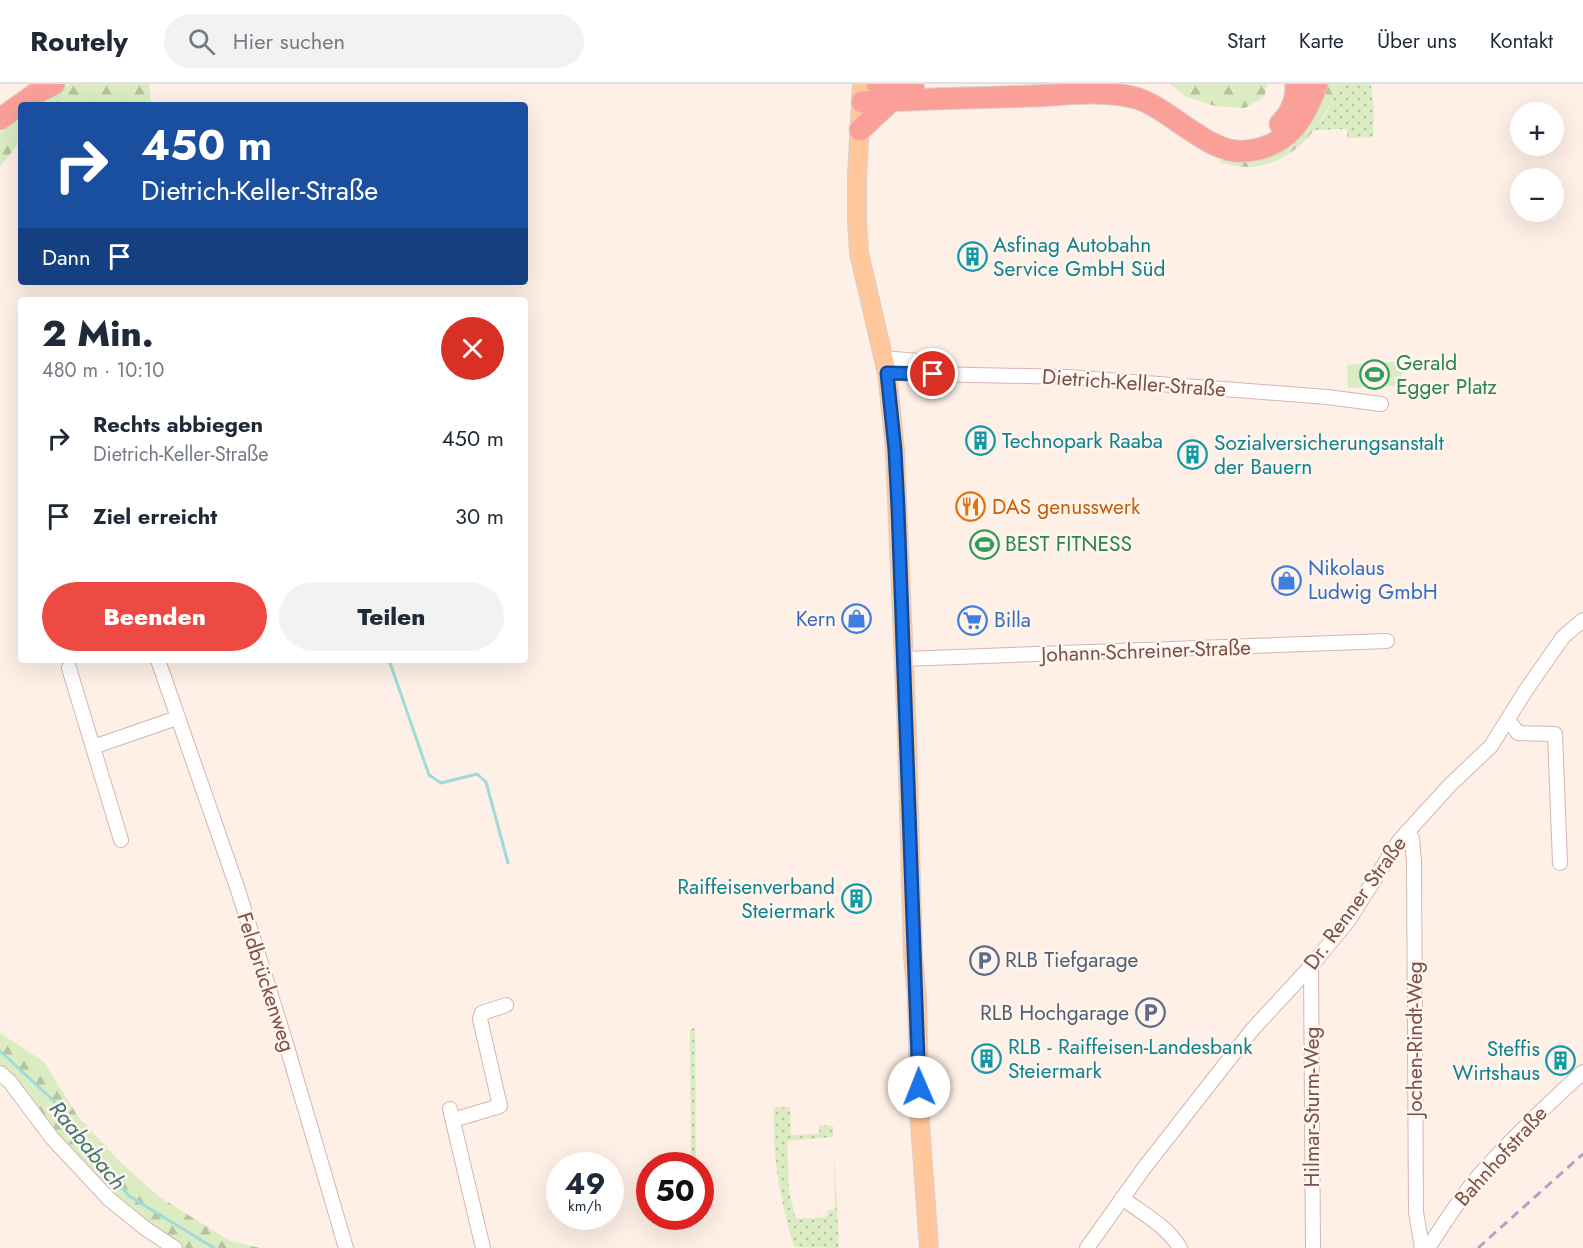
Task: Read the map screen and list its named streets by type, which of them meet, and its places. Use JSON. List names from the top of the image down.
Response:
{
  "streets": {
    "street": [
      "Dietrich-Keller-Straße",
      "Johann-Schreiner-Straße",
      "Dr. Renner Straße",
      "Feldbrückenweg",
      "Jochen-Rindt-Weg",
      "Hilmar-Sturm-Weg",
      "Bahnhofstraße"
    ]
  },
  "crossings": [
    ["Dr. Renner Straße", "Jochen-Rindt-Weg"],
    ["Dr. Renner Straße", "Hilmar-Sturm-Weg"]
  ],
  "water": ["Raababach"],
  "places": {
    "building": [
      "Asfinag Autobahn Service GmbH Süd",
      "Technopark Raaba",
      "Sozialversicherungsanstalt der Bauern",
      "Raiffeisenverband Steiermark",
      "RLB - Raiffeisen-Landesbank Steiermark",
      "Steffis Wirtshaus"
    ],
    "sports": ["Gerald Egger Platz", "BEST FITNESS"],
    "restaurant": ["DAS genusswerk"],
    "shop": ["Nikolaus Ludwig GmbH", "Kern"],
    "supermarket": ["Billa"],
    "parking": ["RLB Tiefgarage", "RLB Hochgarage"]
  },
  "page": {
    "header": "Routely",
    "search": "Hier suchen",
    "nav": [
      "Start",
      "Karte",
      "Über uns",
      "Kontakt"
    ],
    "map_buttons": ["+", "−"],
    "turn": ["450 m", "Dietrich-Keller-Straße"],
    "then": "Dann",
    "heading": ["2 Min.", "480 m · 10:10"],
    "list": [
      {
        "name": "Rechts abbiegen",
        "note": "Dietrich-Keller-Straße",
        "value": "450 m"
      },
      {
        "name": "Ziel erreicht",
        "value": "30 m"
      }
    ],
    "buttons": ["Beenden", "Teilen"],
    "speed": "49 km/h",
    "limit": "50"
  }
}
